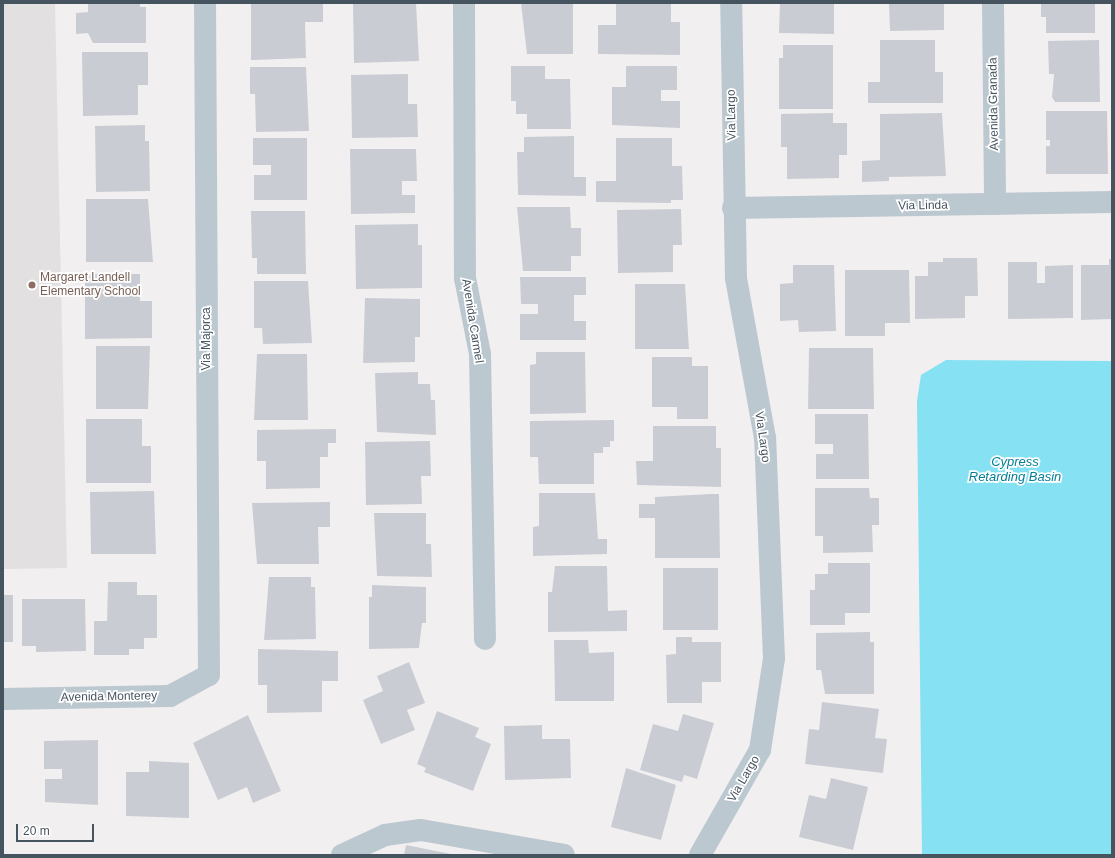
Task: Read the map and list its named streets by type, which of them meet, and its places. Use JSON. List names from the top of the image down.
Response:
{
  "streets": {
    "street": [
      "Avenida Granada",
      "Via Largo",
      "Via Linda",
      "Avenida Carmel",
      "Via Majorca",
      "Avenida Monterey"
    ]
  },
  "crossings": [
    ["Avenida Granada", "Via Linda"],
    ["Via Largo", "Via Linda"],
    ["Via Majorca", "Avenida Monterey"]
  ],
  "water": ["Cypress Retarding Basin"],
  "places": ["Margaret Landell Elementary School"],
  "scale_bar": "20 m"
}
